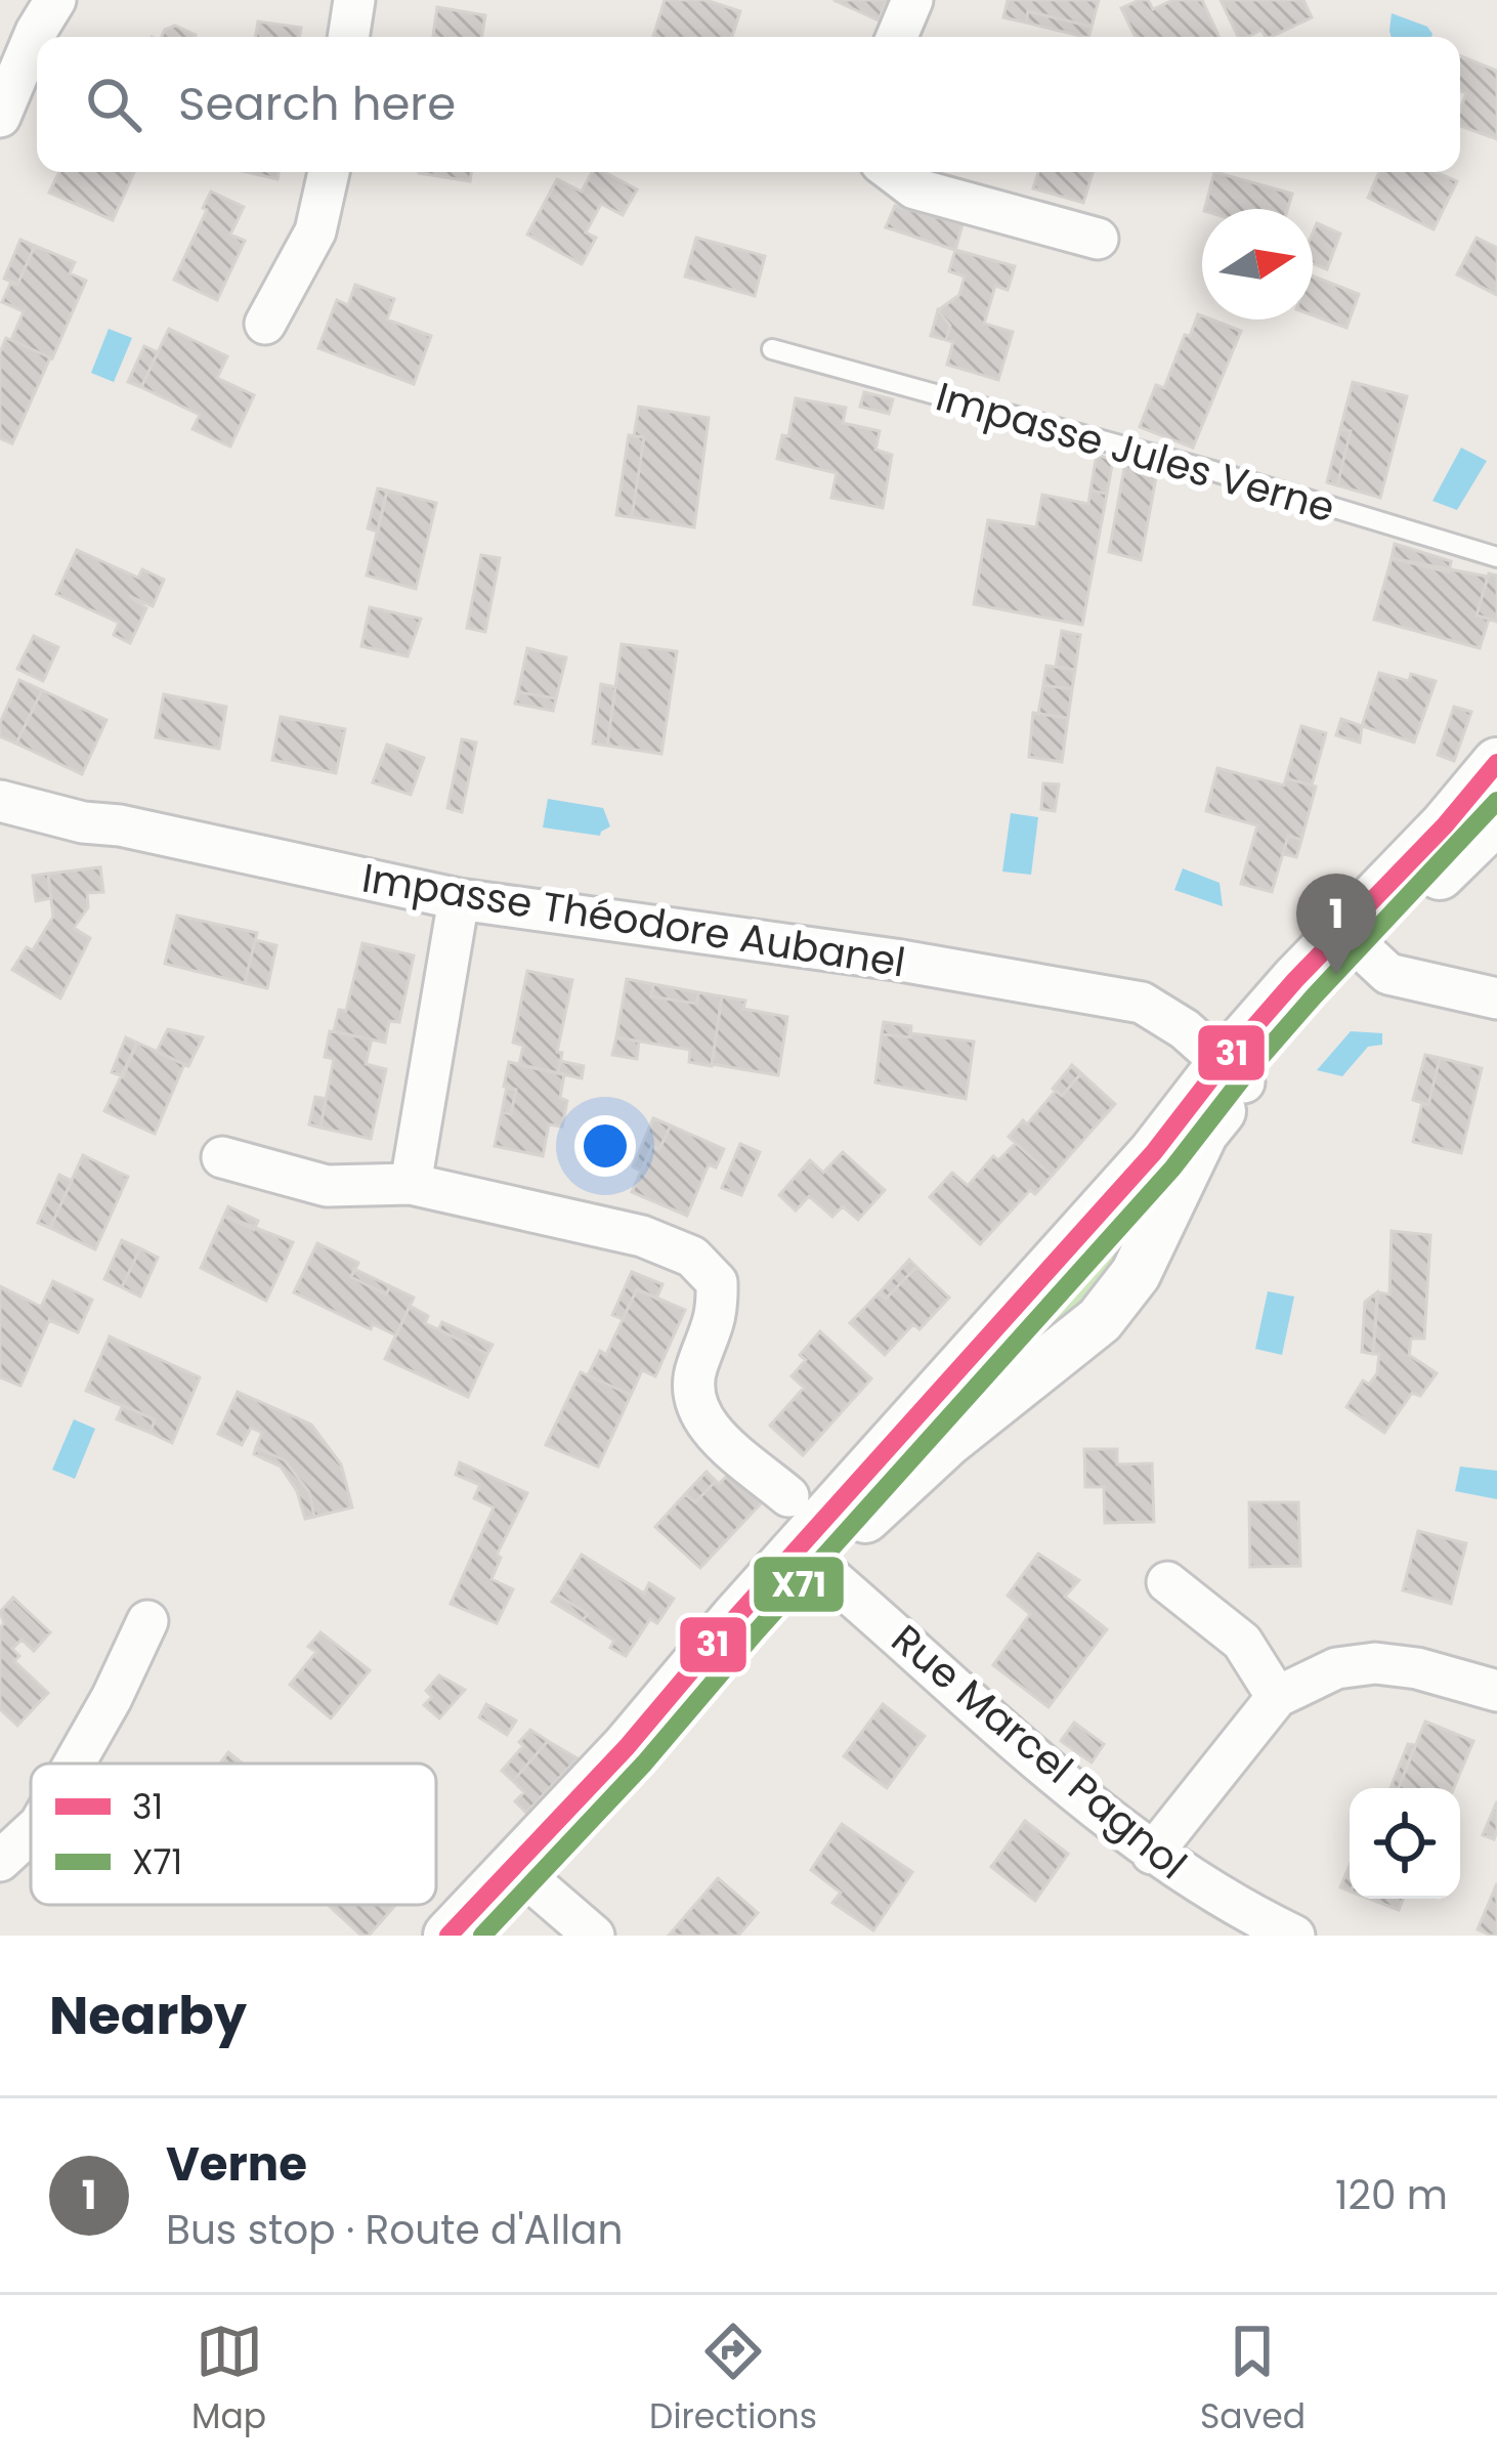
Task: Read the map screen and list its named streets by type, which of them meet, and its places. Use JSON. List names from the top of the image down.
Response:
{
  "streets": {
    "street": ["Impasse Théodore Aubanel", "Rue Marcel Pagnol"],
    "lane": ["Impasse Jules Verne"]
  },
  "lines": ["transit line 31", "transit line X71"],
  "legend": ["31", "X71"],
  "north": "right",
  "page": {
    "search": "Search here",
    "pins": "1",
    "heading": "Nearby",
    "list": [
      {
        "mark": "1",
        "name": "Verne",
        "note": "Bus stop · Route d'Allan",
        "value": "120 m"
      }
    ],
    "nav": ["Map", "Directions", "Saved"]
  }
}
